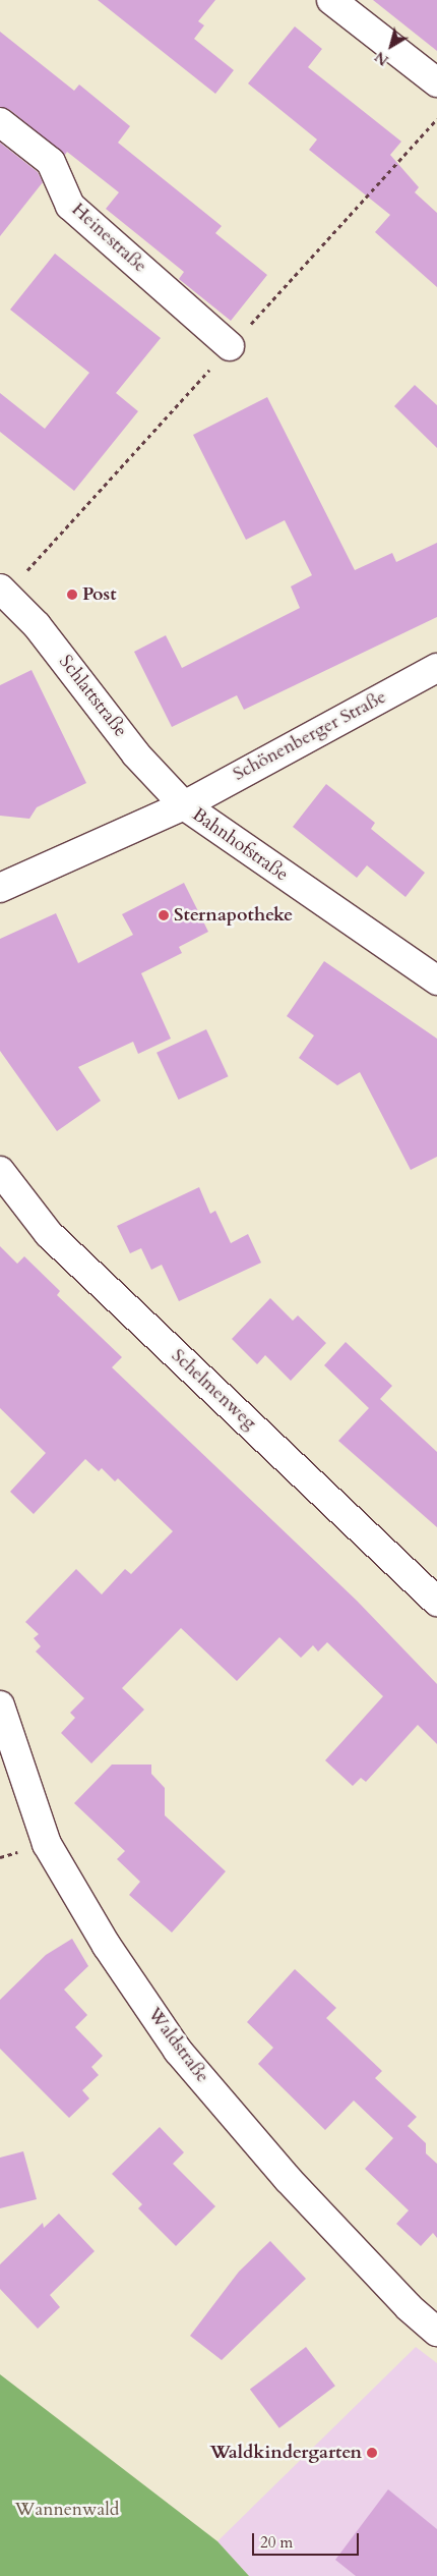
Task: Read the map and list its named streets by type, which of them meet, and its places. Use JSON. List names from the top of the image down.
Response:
{
  "streets": {
    "street": [
      "Heinestraße",
      "Schlattstraße",
      "Schönenberger Straße",
      "Bahnhofstraße",
      "Schelmenweg",
      "Waldstraße"
    ]
  },
  "crossings": [
    ["Schlattstraße", "Schönenberger Straße"],
    ["Schlattstraße", "Bahnhofstraße"],
    ["Schönenberger Straße", "Bahnhofstraße"]
  ],
  "parks": ["Wannenwald"],
  "places": ["Post", "Sternapotheke", "Waldkindergarten"],
  "scale_bar": "20 m",
  "north": "bottom left"
}
